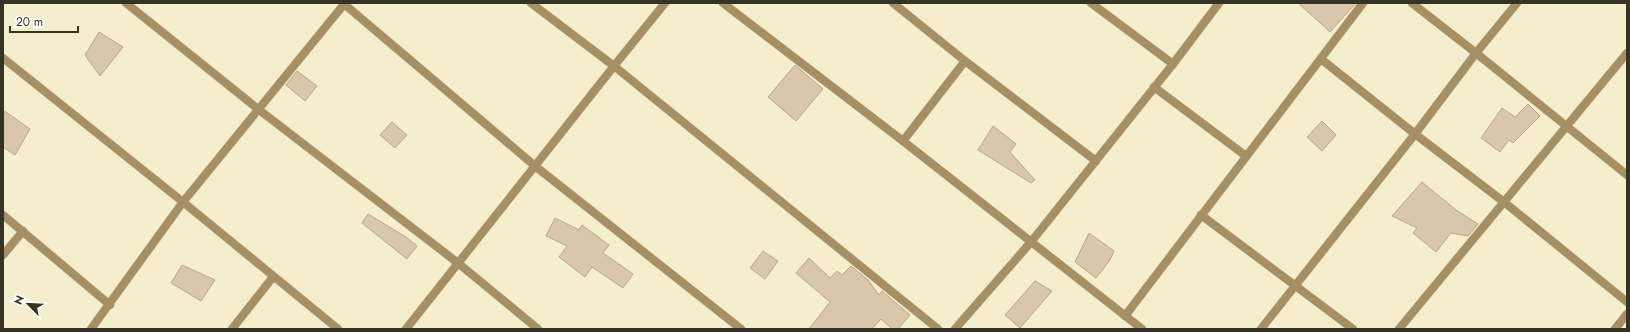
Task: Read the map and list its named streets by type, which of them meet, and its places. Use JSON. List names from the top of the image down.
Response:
{
  "scale_bar": "20 m",
  "north": "top left"
}
